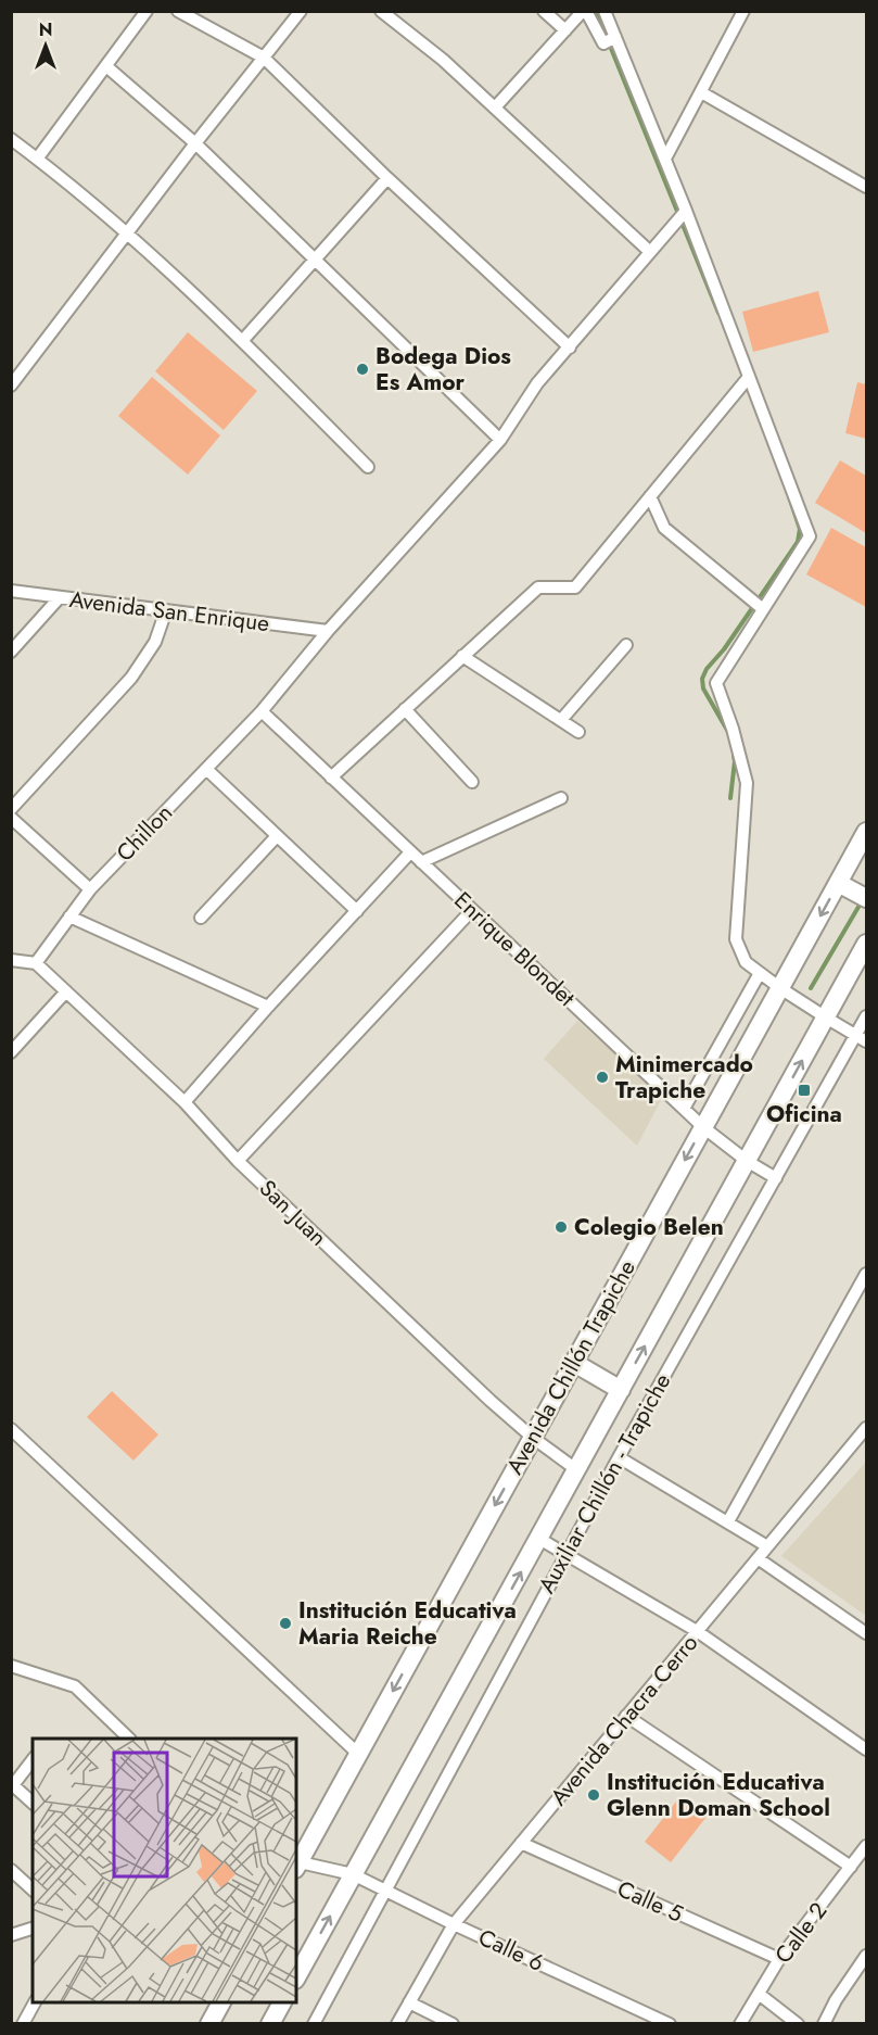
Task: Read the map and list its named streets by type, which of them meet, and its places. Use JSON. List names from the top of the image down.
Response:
{
  "streets": {
    "main road": ["Avenida Chillón Trapiche"],
    "street": [
      "Avenida San Enrique",
      "Chillon",
      "Enrique Blondet",
      "San Juan",
      "Auxiliar Chillón - Trapiche",
      "Avenida Chacra Cerro",
      "Calle 5",
      "Calle 2",
      "Calle 6"
    ]
  },
  "crossings": [
    ["Avenida San Enrique", "Chillon"],
    ["Chillon", "Enrique Blondet"],
    ["Chillon", "San Juan"],
    ["Enrique Blondet", "Avenida Chillón Trapiche"],
    ["Enrique Blondet", "Auxiliar Chillón - Trapiche"],
    ["San Juan", "Avenida Chillón Trapiche"],
    ["Avenida Chillón Trapiche", "Calle 6"],
    ["Auxiliar Chillón - Trapiche", "Calle 6"],
    ["Avenida Chacra Cerro", "Calle 5"],
    ["Avenida Chacra Cerro", "Calle 6"],
    ["Calle 5", "Calle 2"]
  ],
  "places": {
    "other": [
      "Bodega Dios Es Amor",
      "Minimercado Trapiche",
      "Colegio Belen",
      "Institución Educativa Maria Reiche",
      "Institución Educativa Glenn Doman School"
    ],
    "transit": ["Oficina"]
  },
  "north": "top"
}
